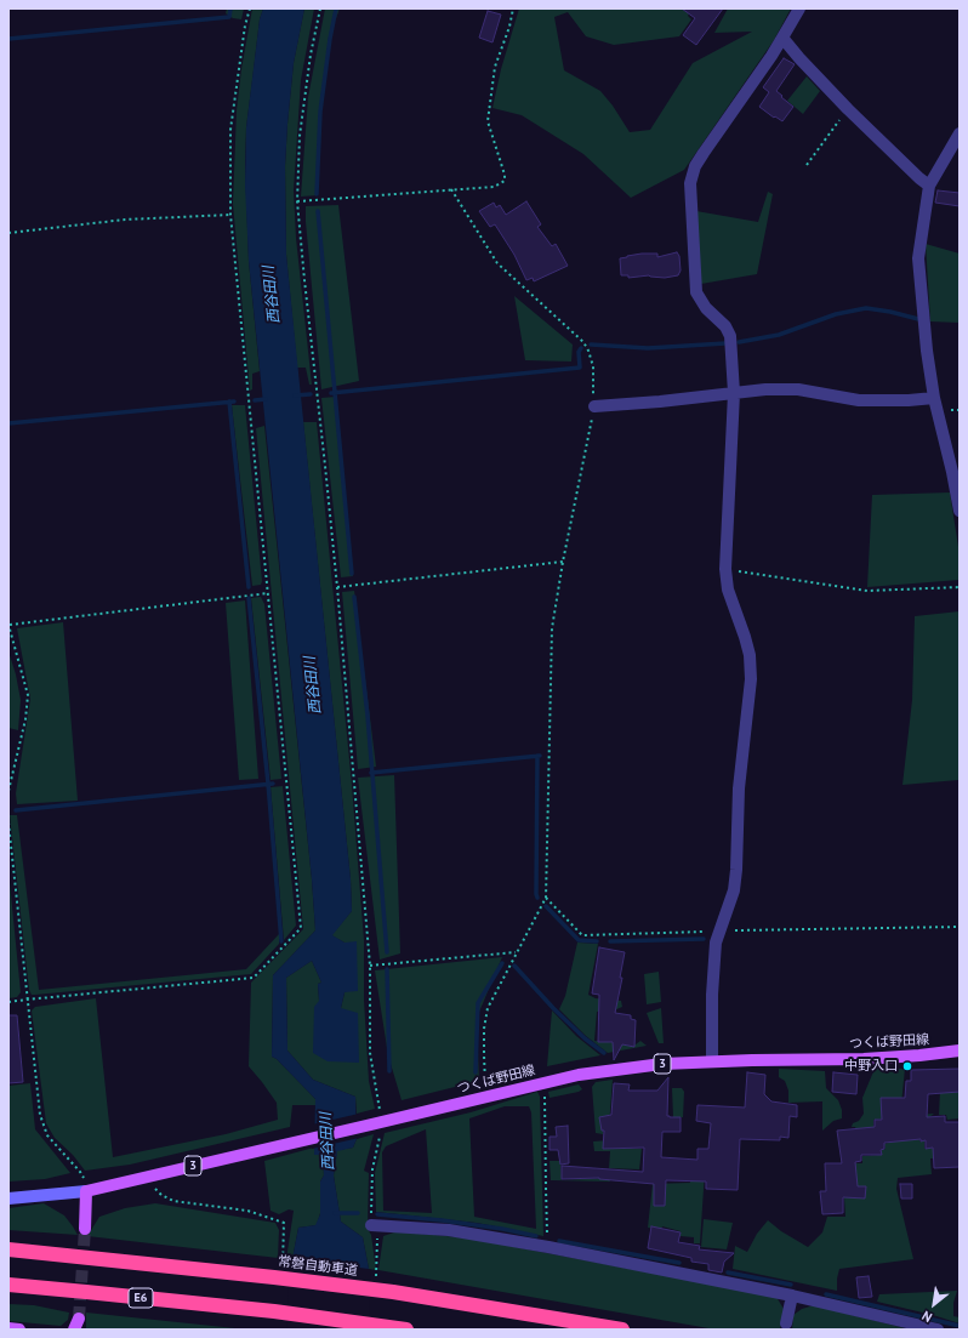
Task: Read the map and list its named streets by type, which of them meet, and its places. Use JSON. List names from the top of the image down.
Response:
{
  "streets": {
    "highway": ["常磐自動車道", "E6"],
    "main road": ["つくば野田線", "3"]
  },
  "water": ["西谷田川"],
  "places": ["中野入口"],
  "north": "bottom left"
}
